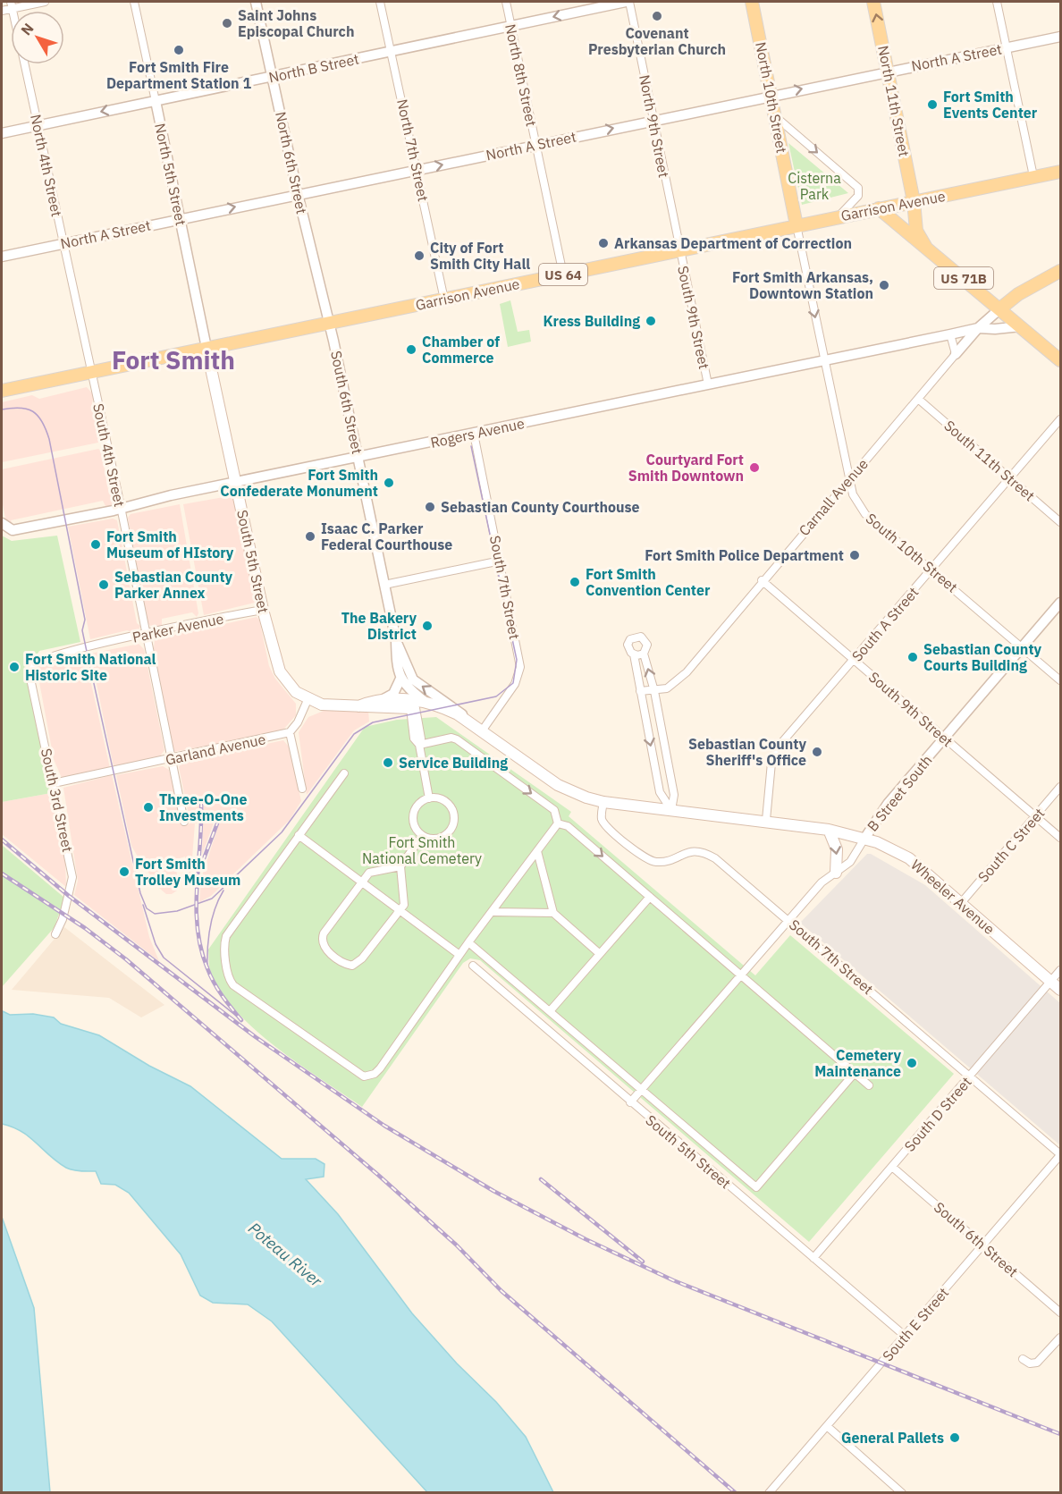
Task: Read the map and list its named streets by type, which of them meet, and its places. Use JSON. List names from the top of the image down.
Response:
{
  "streets": {
    "main road": [
      "North 10th Street",
      "North 11th Street",
      "Garrison Avenue",
      "US 64",
      "US 71B",
      "South 6th Street",
      "South 5th Street",
      "Wheeler Avenue"
    ],
    "street": [
      "North A Street",
      "North B Street",
      "North 8th Street",
      "North 9th Street",
      "North 7th Street",
      "North 6th Street",
      "North 4th Street",
      "North 5th Street",
      "South 9th Street",
      "Rogers Avenue",
      "South 4th Street",
      "South 11th Street",
      "Carnall Avenue",
      "South 10th Street",
      "South 7th Street",
      "South A Street",
      "Parker Avenue",
      "Garland Avenue",
      "B Street South",
      "South 3rd Street",
      "South C Street",
      "South D Street",
      "South E Street"
    ]
  },
  "crossings": [
    ["North A Street", "North 8th Street"],
    ["North A Street", "North 10th Street"],
    ["North A Street", "North 11th Street"],
    ["North A Street", "North 9th Street"],
    ["North A Street", "North 7th Street"],
    ["North A Street", "North 6th Street"],
    ["North A Street", "North 4th Street"],
    ["North A Street", "North 5th Street"],
    ["North B Street", "North 8th Street"],
    ["North B Street", "North 9th Street"],
    ["North B Street", "North 7th Street"],
    ["North B Street", "North 6th Street"],
    ["North B Street", "North 4th Street"],
    ["North B Street", "North 5th Street"],
    ["North 8th Street", "Garrison Avenue"],
    ["North 10th Street", "Garrison Avenue"],
    ["North 10th Street", "South 10th Street"],
    ["North 11th Street", "Garrison Avenue"],
    ["North 11th Street", "US 71B"],
    ["North 9th Street", "Garrison Avenue"],
    ["North 9th Street", "South 9th Street"],
    ["North 7th Street", "Garrison Avenue"],
    ["North 6th Street", "Garrison Avenue"],
    ["North 6th Street", "South 6th Street"],
    ["North 4th Street", "Garrison Avenue"],
    ["North 4th Street", "South 4th Street"],
    ["North 5th Street", "Garrison Avenue"],
    ["North 5th Street", "South 5th Street"],
    ["Garrison Avenue", "US 71B"],
    ["Garrison Avenue", "South 9th Street"],
    ["Garrison Avenue", "South 6th Street"],
    ["Garrison Avenue", "South 4th Street"],
    ["Garrison Avenue", "South 10th Street"],
    ["Garrison Avenue", "South 5th Street"],
    ["South 9th Street", "Rogers Avenue"],
    ["South 9th Street", "Carnall Avenue"],
    ["South 9th Street", "South A Street"],
    ["South 9th Street", "B Street South"],
    ["South 9th Street", "South C Street"],
    ["South 6th Street", "Rogers Avenue"],
    ["South 6th Street", "South 7th Street"],
    ["South 6th Street", "South D Street"],
    ["South 6th Street", "South E Street"],
    ["Rogers Avenue", "South 4th Street"],
    ["Rogers Avenue", "South 10th Street"],
    ["Rogers Avenue", "South 5th Street"],
    ["Rogers Avenue", "South 7th Street"],
    ["South 4th Street", "Parker Avenue"],
    ["South 4th Street", "Garland Avenue"],
    ["South 11th Street", "Carnall Avenue"],
    ["South 11th Street", "South A Street"],
    ["Carnall Avenue", "South 10th Street"],
    ["South 10th Street", "South A Street"],
    ["South 10th Street", "B Street South"],
    ["South 5th Street", "Parker Avenue"],
    ["South 5th Street", "B Street South"],
    ["South 5th Street", "South D Street"],
    ["South 5th Street", "South E Street"],
    ["South 7th Street", "B Street South"],
    ["South 7th Street", "South D Street"],
    ["South 7th Street", "South E Street"],
    ["South A Street", "Wheeler Avenue"],
    ["Parker Avenue", "South 3rd Street"],
    ["Garland Avenue", "South 3rd Street"],
    ["B Street South", "Wheeler Avenue"],
    ["South C Street", "Wheeler Avenue"],
    ["Wheeler Avenue", "South D Street"]
  ],
  "one_way": ["North A Street", "North B Street"],
  "districts": ["Fort Smith"],
  "water": ["Poteau River"],
  "parks": ["Cisterna Park", "Fort Smith National Cemetery"],
  "places": [
    "Covenant Presbyterian Church",
    "Saint Johns Episcopal Church",
    "Fort Smith Fire Department Station 1",
    "Fort Smith Events Center",
    "Arkansas Department of Correction",
    "City of Fort Smith City Hall",
    "Fort Smith Arkansas, Downtown Station",
    "Kress Building",
    "Chamber of Commerce",
    "Courtyard Fort Smith Downtown",
    "Fort Smith Confederate Monument",
    "Sebastian County Courthouse",
    "Isaac C. Parker Federal Courthouse",
    "Fort Smith Museum of HIstory",
    "Fort Smith Police Department",
    "Fort Smith Convention Center",
    "Sebastian County Parker Annex",
    "The Bakery District",
    "Sebastian County Courts Building",
    "Fort Smith National Historic Site",
    "Sebastian County Sheriff's Office",
    "Service Building",
    "Three-O-One Investments",
    "Fort Smith Trolley Museum",
    "Cemetery Maintenance",
    "General Pallets"
  ],
  "north": "top left"
}
